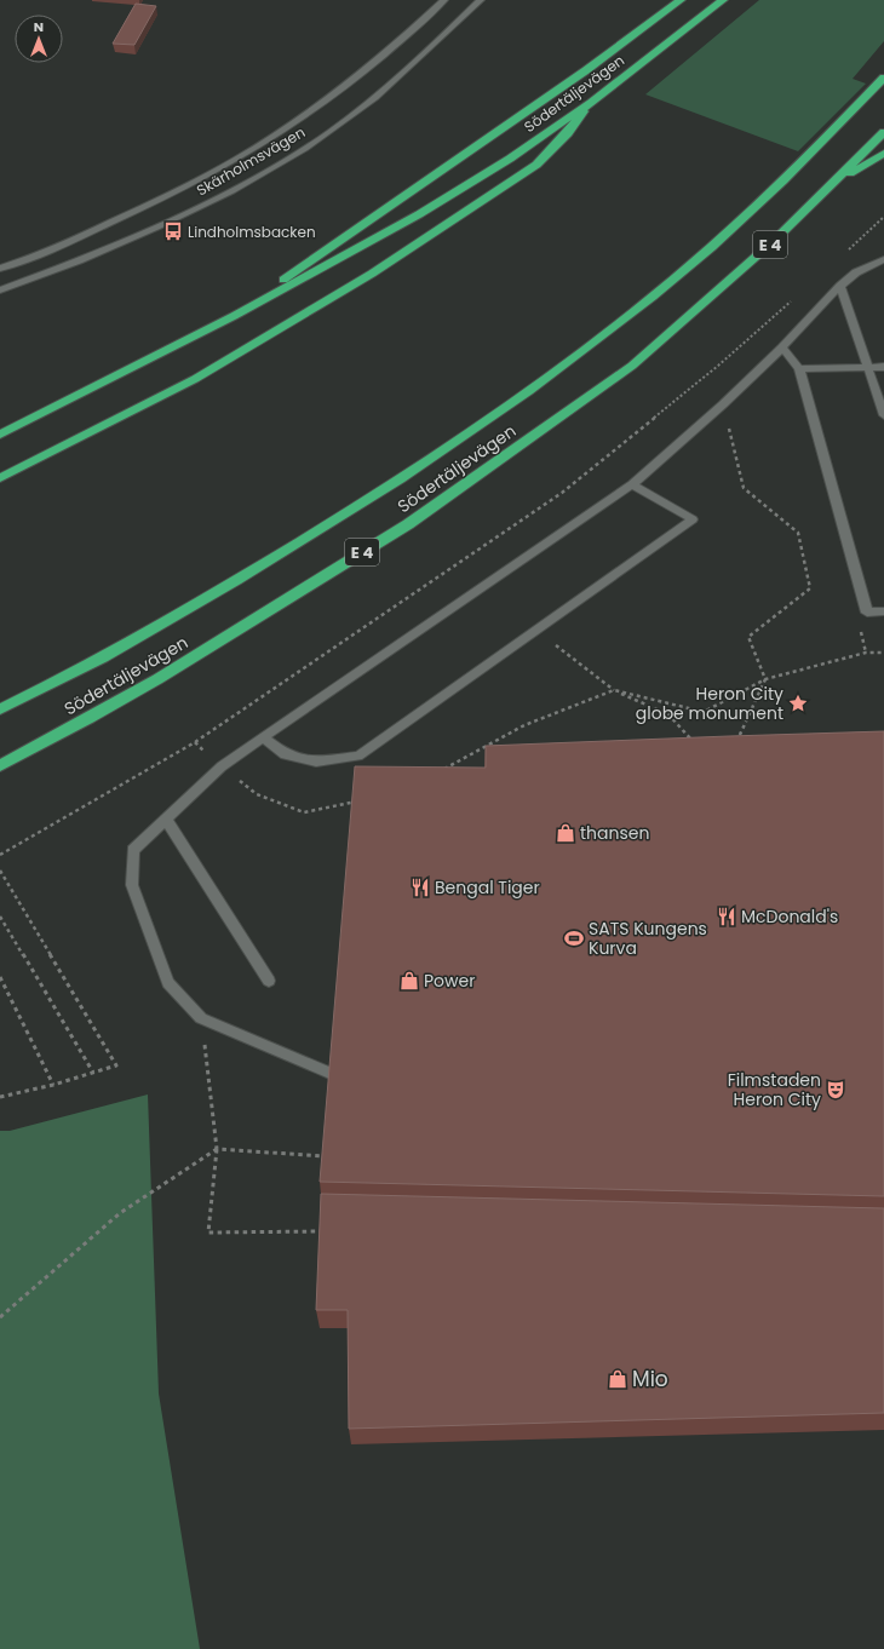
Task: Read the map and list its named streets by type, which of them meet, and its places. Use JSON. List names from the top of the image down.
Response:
{
  "streets": {
    "highway": ["Södertäljevägen", "E 4"],
    "main road": ["Skärholmsvägen"]
  },
  "places": {
    "bus stop": ["Lindholmsbacken"],
    "place": ["Heron City globe monument"],
    "shop": ["thansen", "Power", "Mio"],
    "restaurant": ["Bengal Tiger", "McDonald's"],
    "sports": ["SATS Kungens Kurva"],
    "theatre": ["Filmstaden Heron City"]
  },
  "north": "top"
}
